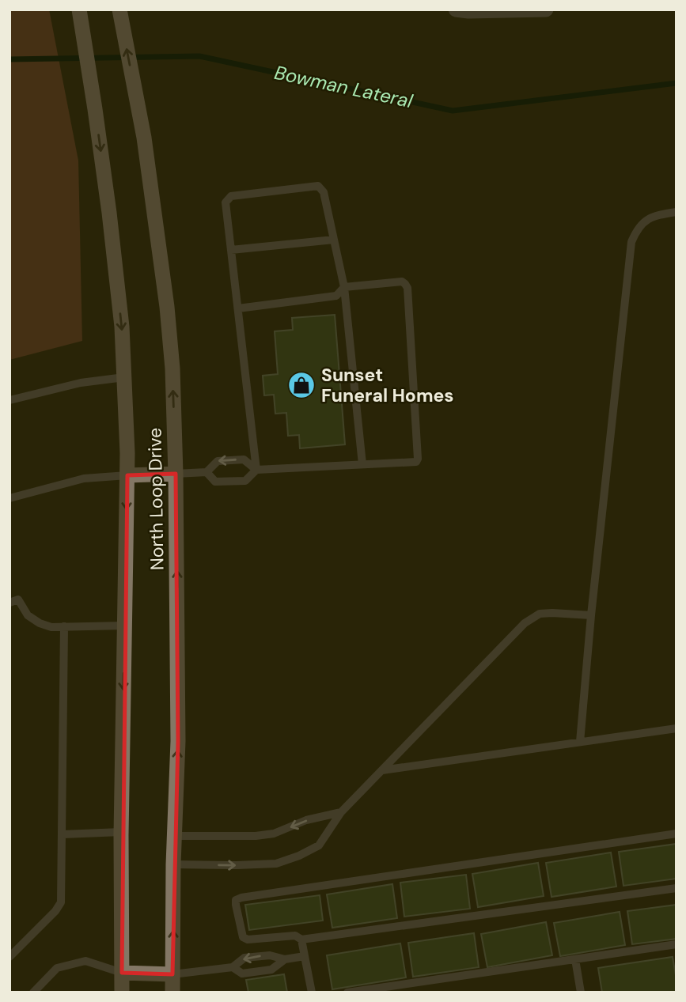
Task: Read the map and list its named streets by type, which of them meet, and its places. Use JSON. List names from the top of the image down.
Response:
{
  "streets": {
    "main road": ["North Loop Drive"]
  },
  "water": ["Bowman Lateral"],
  "places": {
    "shop": ["Sunset Funeral Homes"]
  }
}
